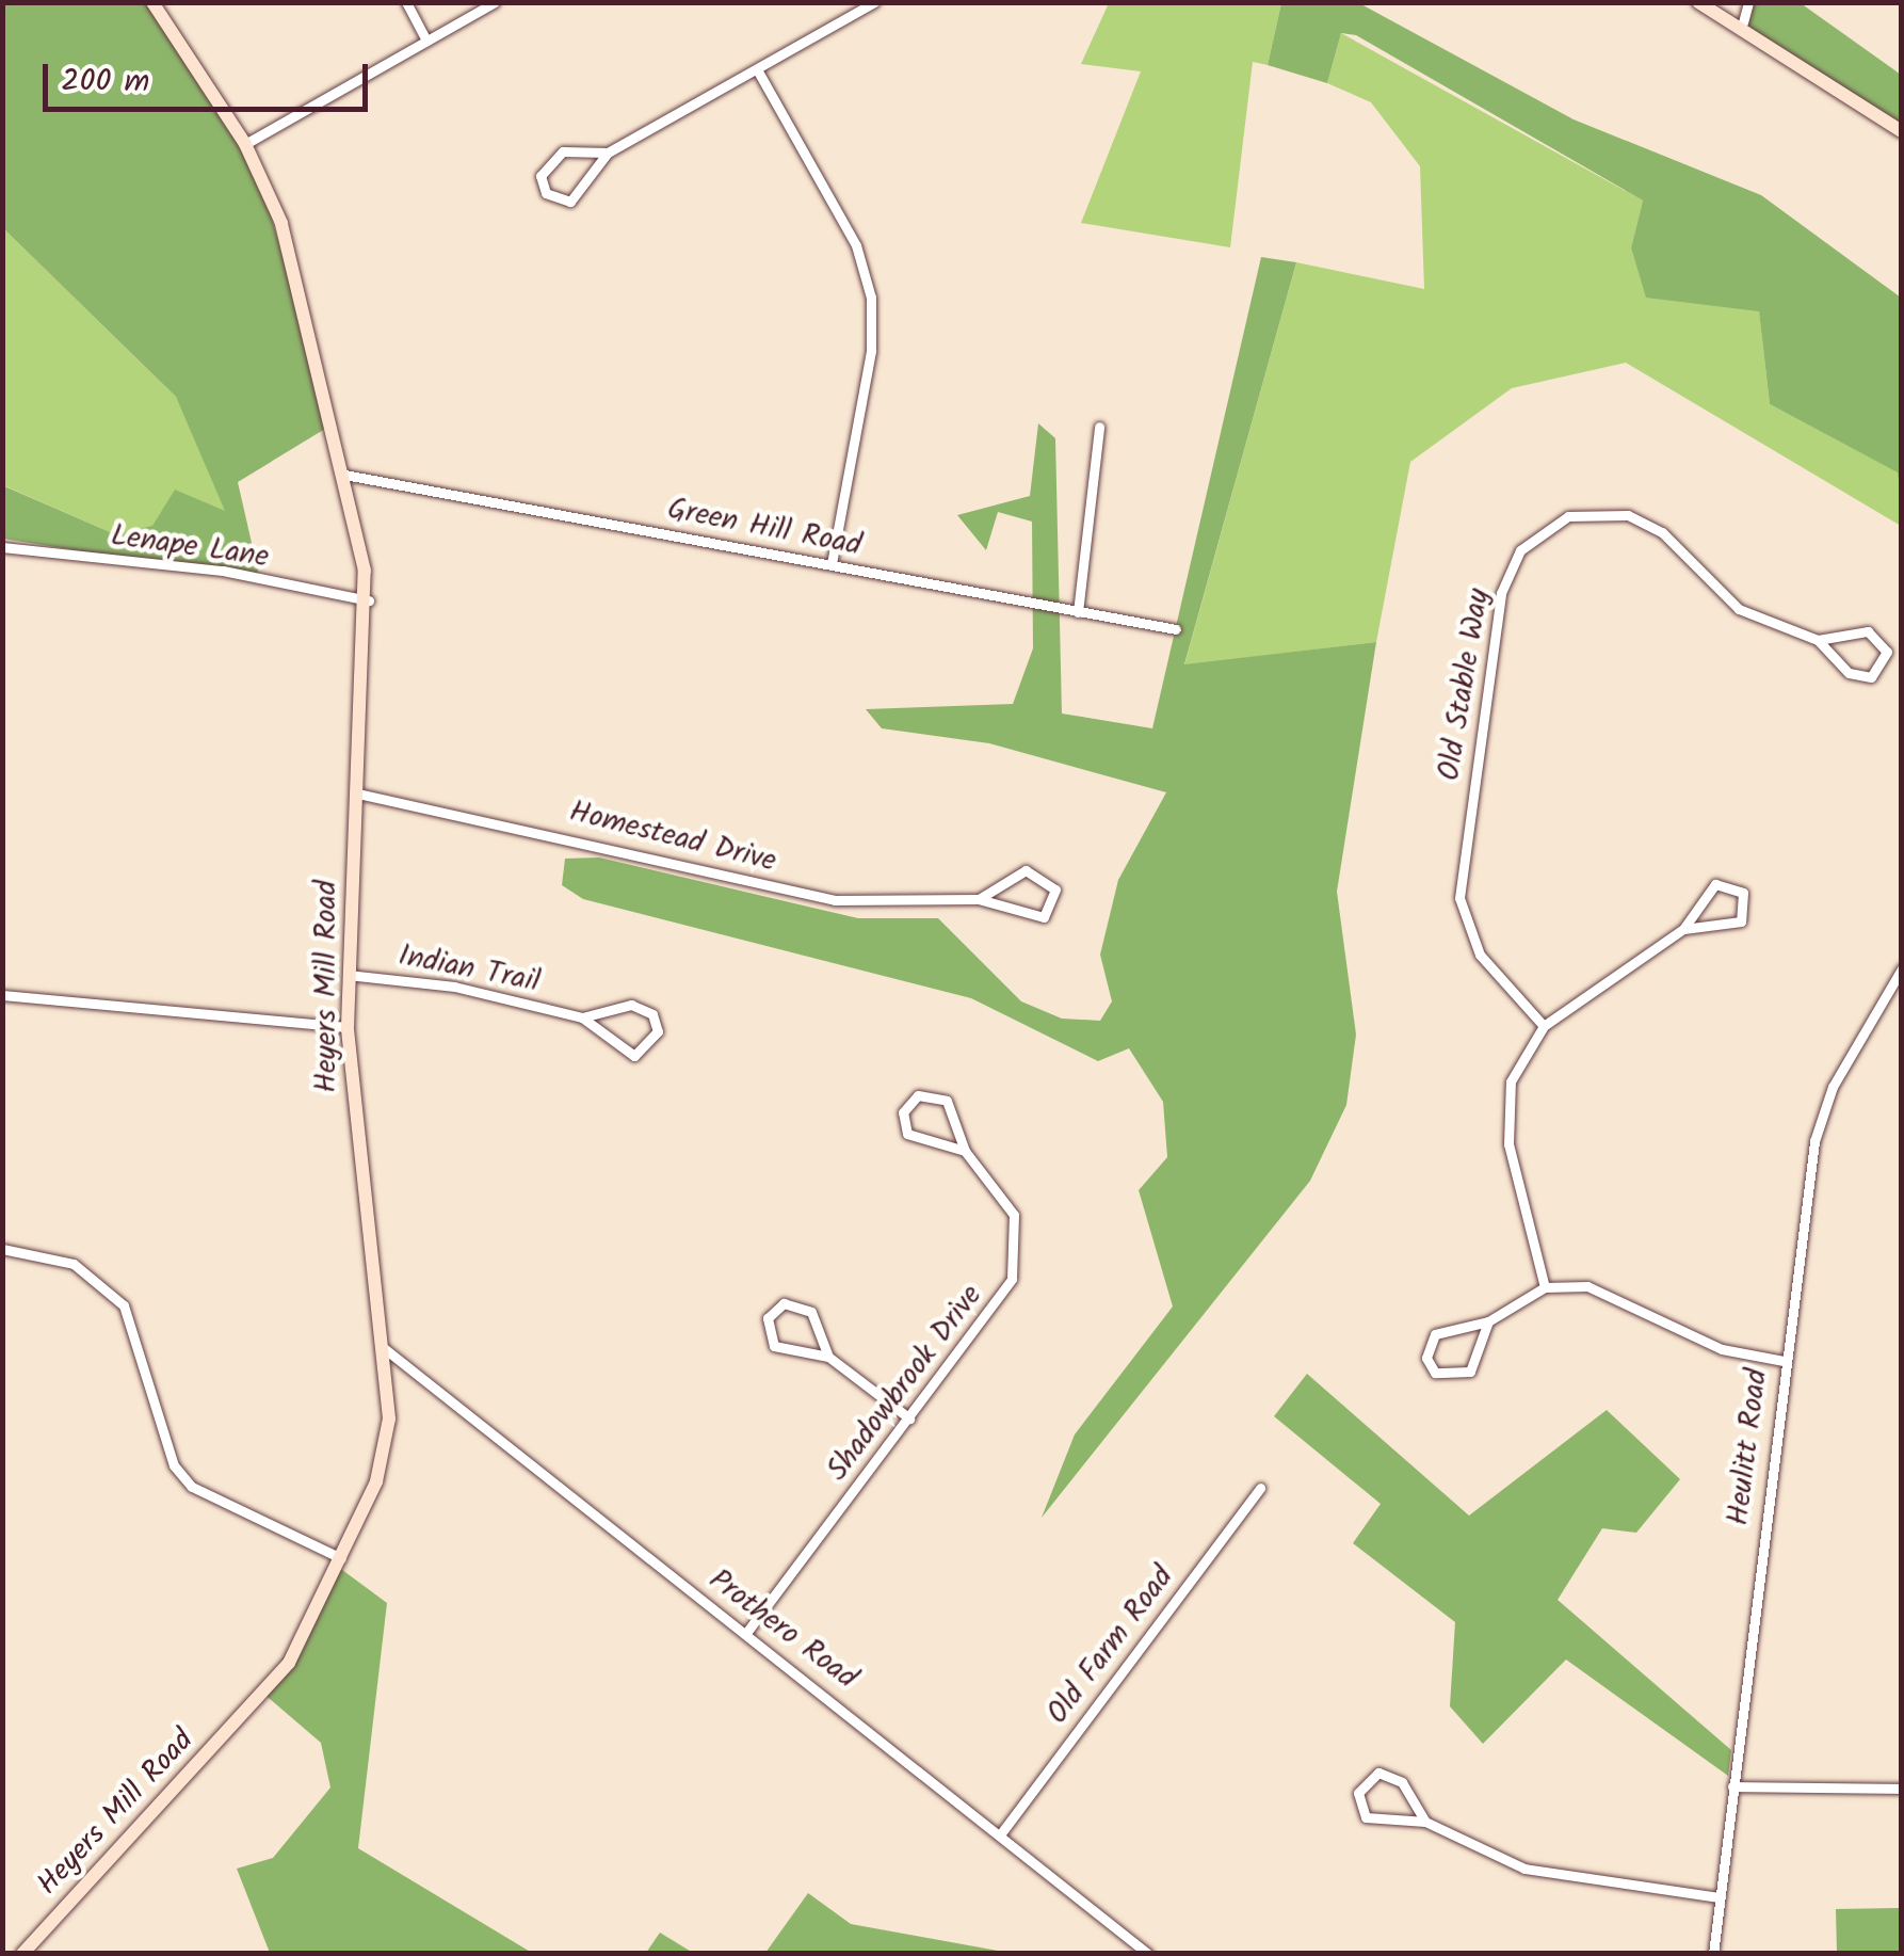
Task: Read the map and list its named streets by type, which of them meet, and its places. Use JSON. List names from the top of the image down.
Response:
{
  "streets": {
    "street": [
      "Green Hill Road",
      "Lenape Lane",
      "Old Stable Way",
      "Homestead Drive",
      "Indian Trail",
      "Heyers Mill Road",
      "Shadowbrook Drive",
      "Heulitt Road",
      "Prothero Road",
      "Old Farm Road"
    ]
  },
  "crossings": [
    ["Green Hill Road", "Heyers Mill Road"],
    ["Lenape Lane", "Heyers Mill Road"],
    ["Homestead Drive", "Heyers Mill Road"],
    ["Indian Trail", "Heyers Mill Road"],
    ["Heyers Mill Road", "Prothero Road"],
    ["Shadowbrook Drive", "Prothero Road"],
    ["Prothero Road", "Old Farm Road"]
  ],
  "scale_bar": "200 m"
}
